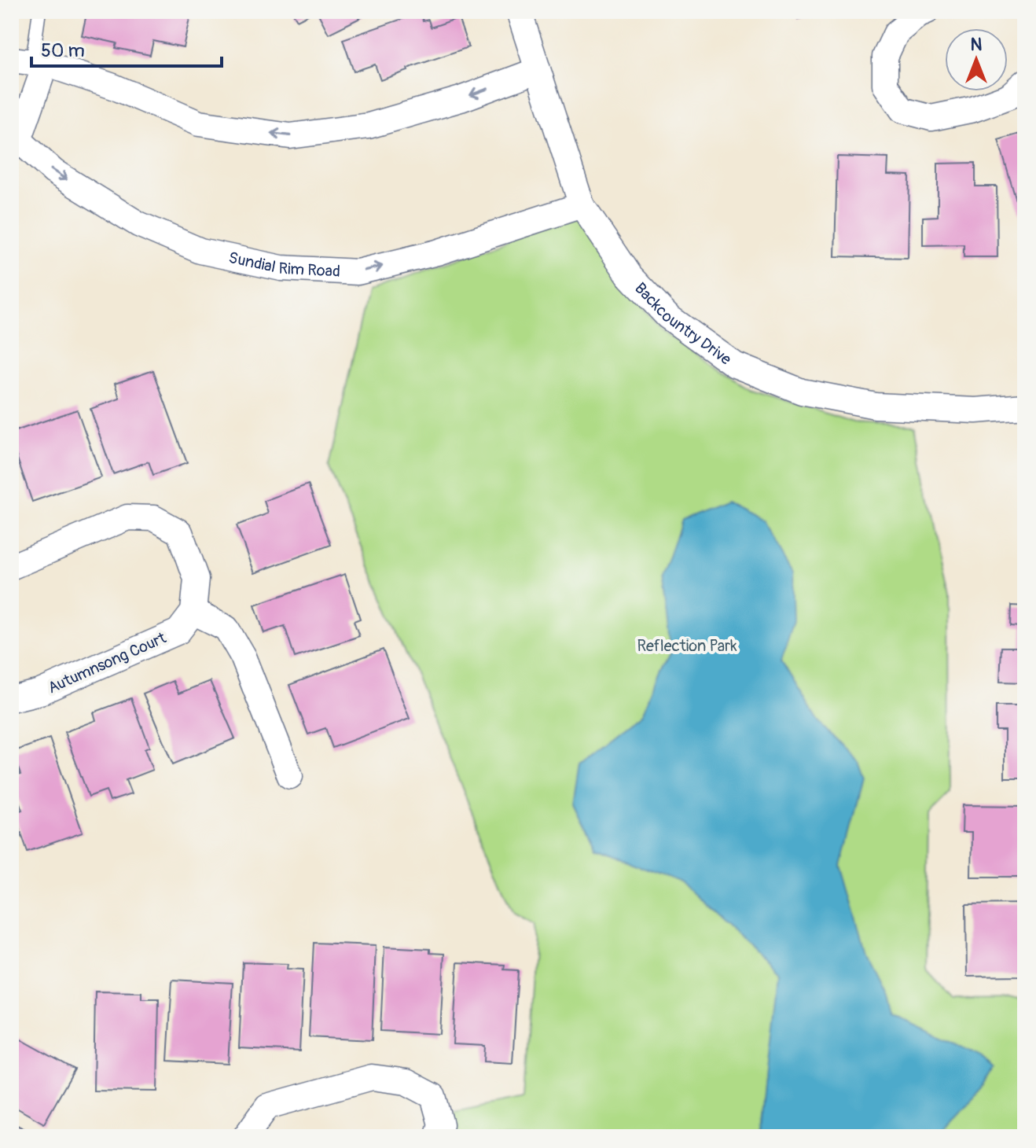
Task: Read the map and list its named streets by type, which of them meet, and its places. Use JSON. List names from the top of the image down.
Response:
{
  "streets": {
    "street": ["Sundial Rim Road", "Backcountry Drive", "Autumnsong Court"]
  },
  "crossings": [
    ["Sundial Rim Road", "Backcountry Drive"]
  ],
  "parks": ["Reflection Park"],
  "scale_bar": "50 m",
  "north": "top"
}
